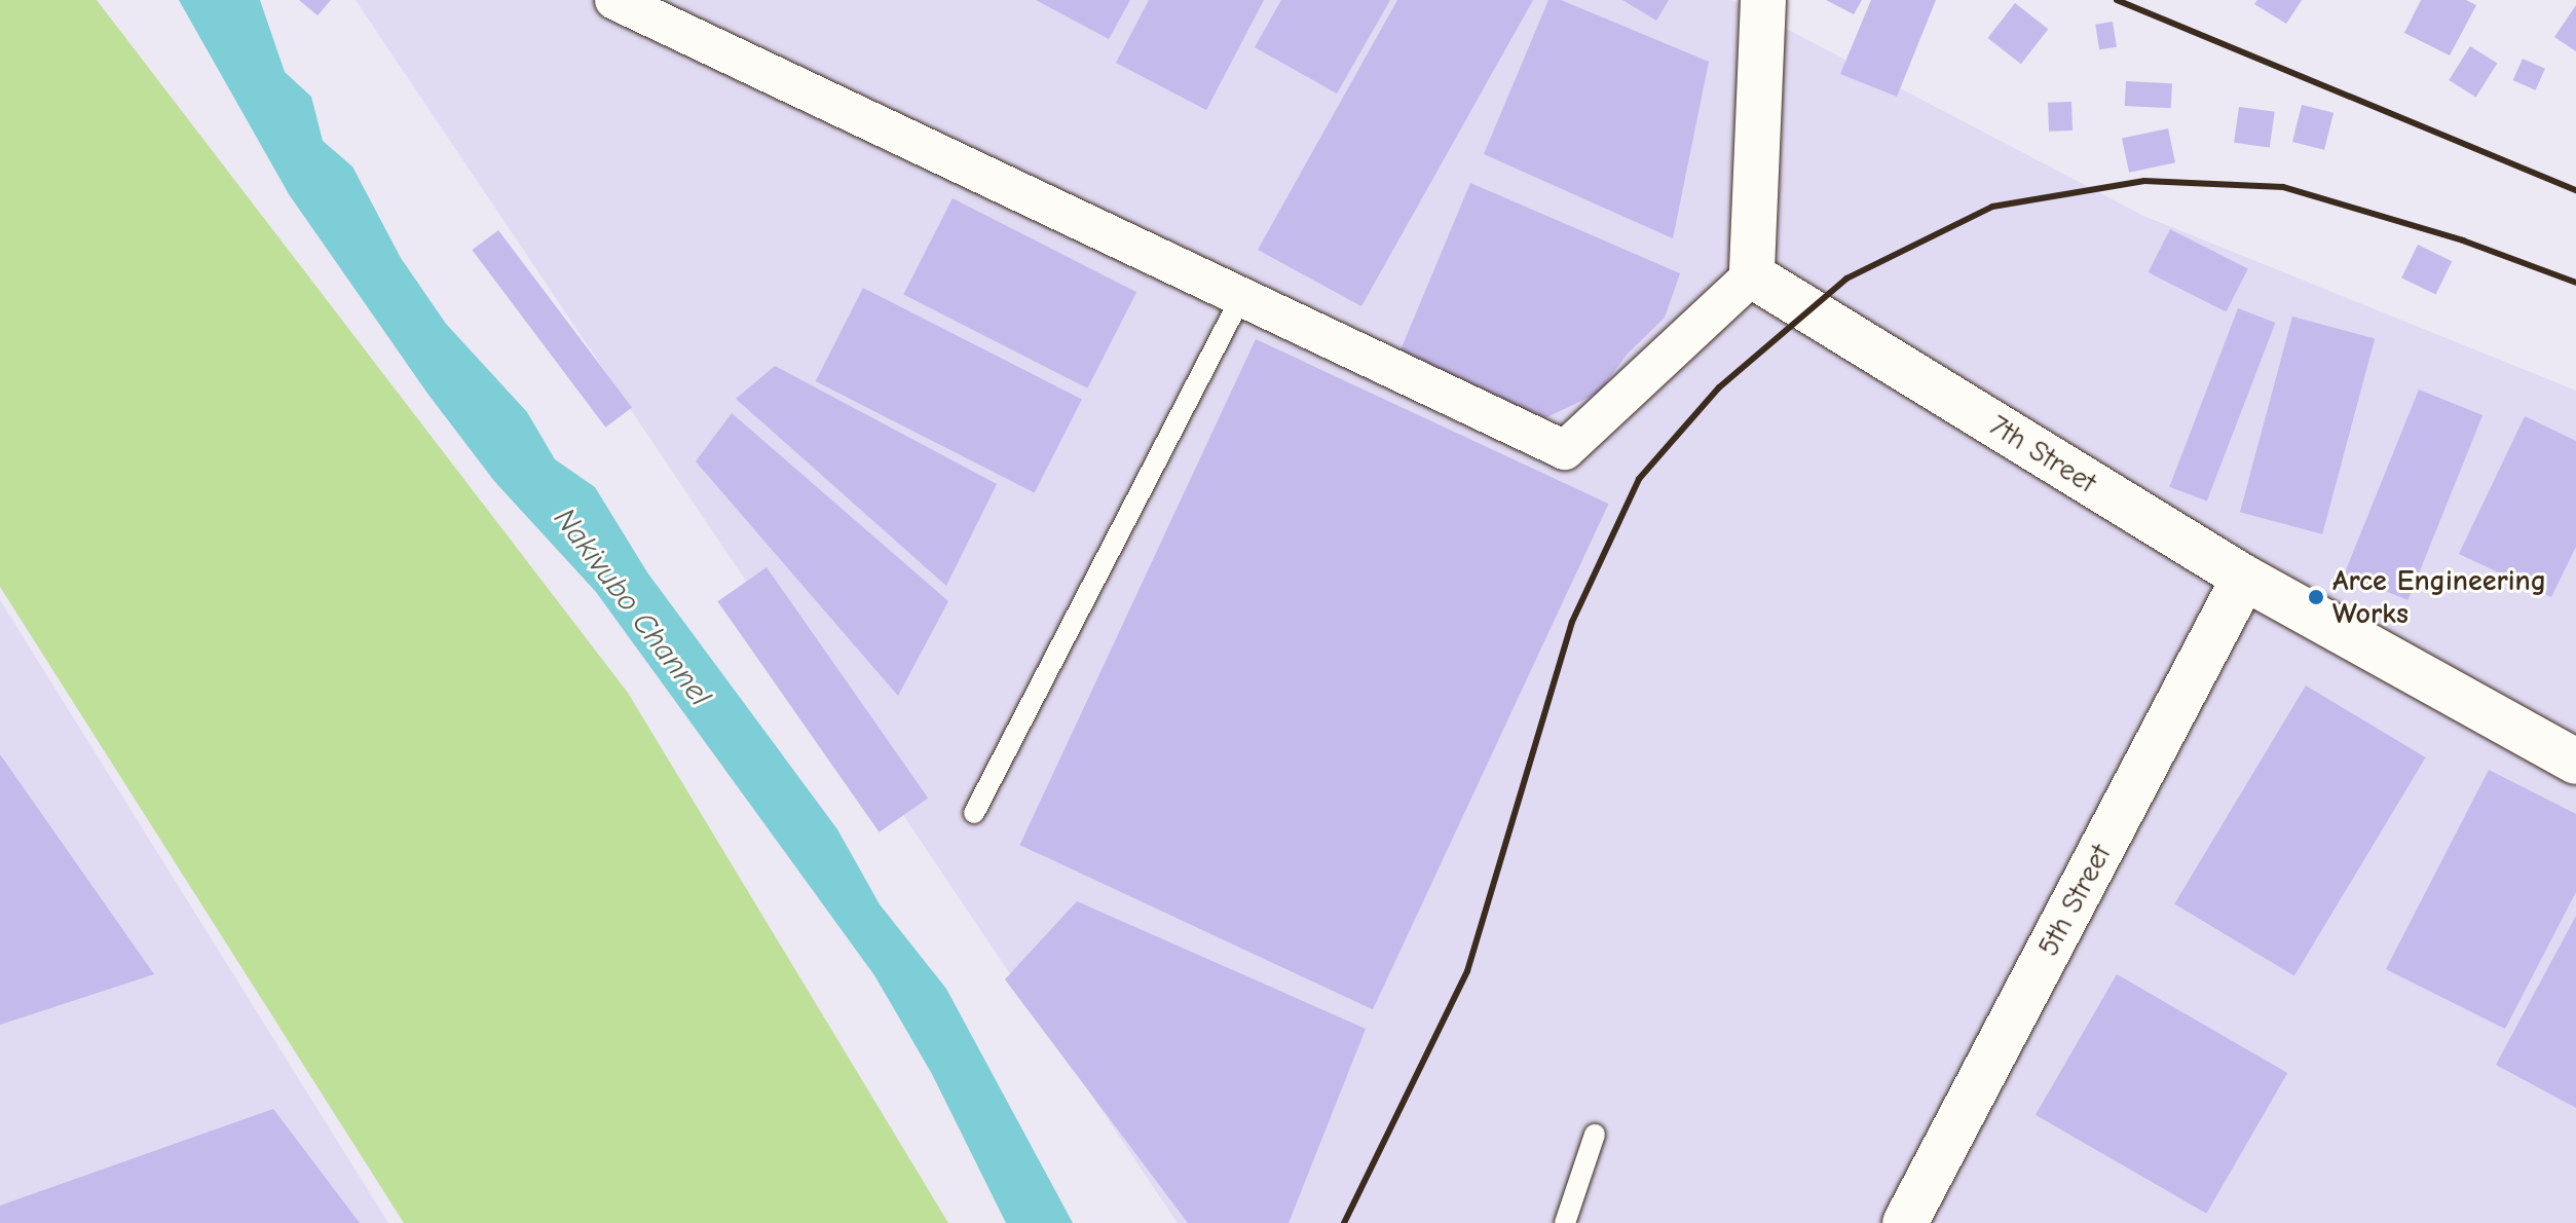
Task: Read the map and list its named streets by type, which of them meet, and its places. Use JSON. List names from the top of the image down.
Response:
{
  "streets": {
    "street": ["7th Street", "5th Street"]
  },
  "crossings": [
    ["7th Street", "5th Street"]
  ],
  "water": ["Nakivubo Channel"],
  "places": ["Arce Engineering Works"]
}
